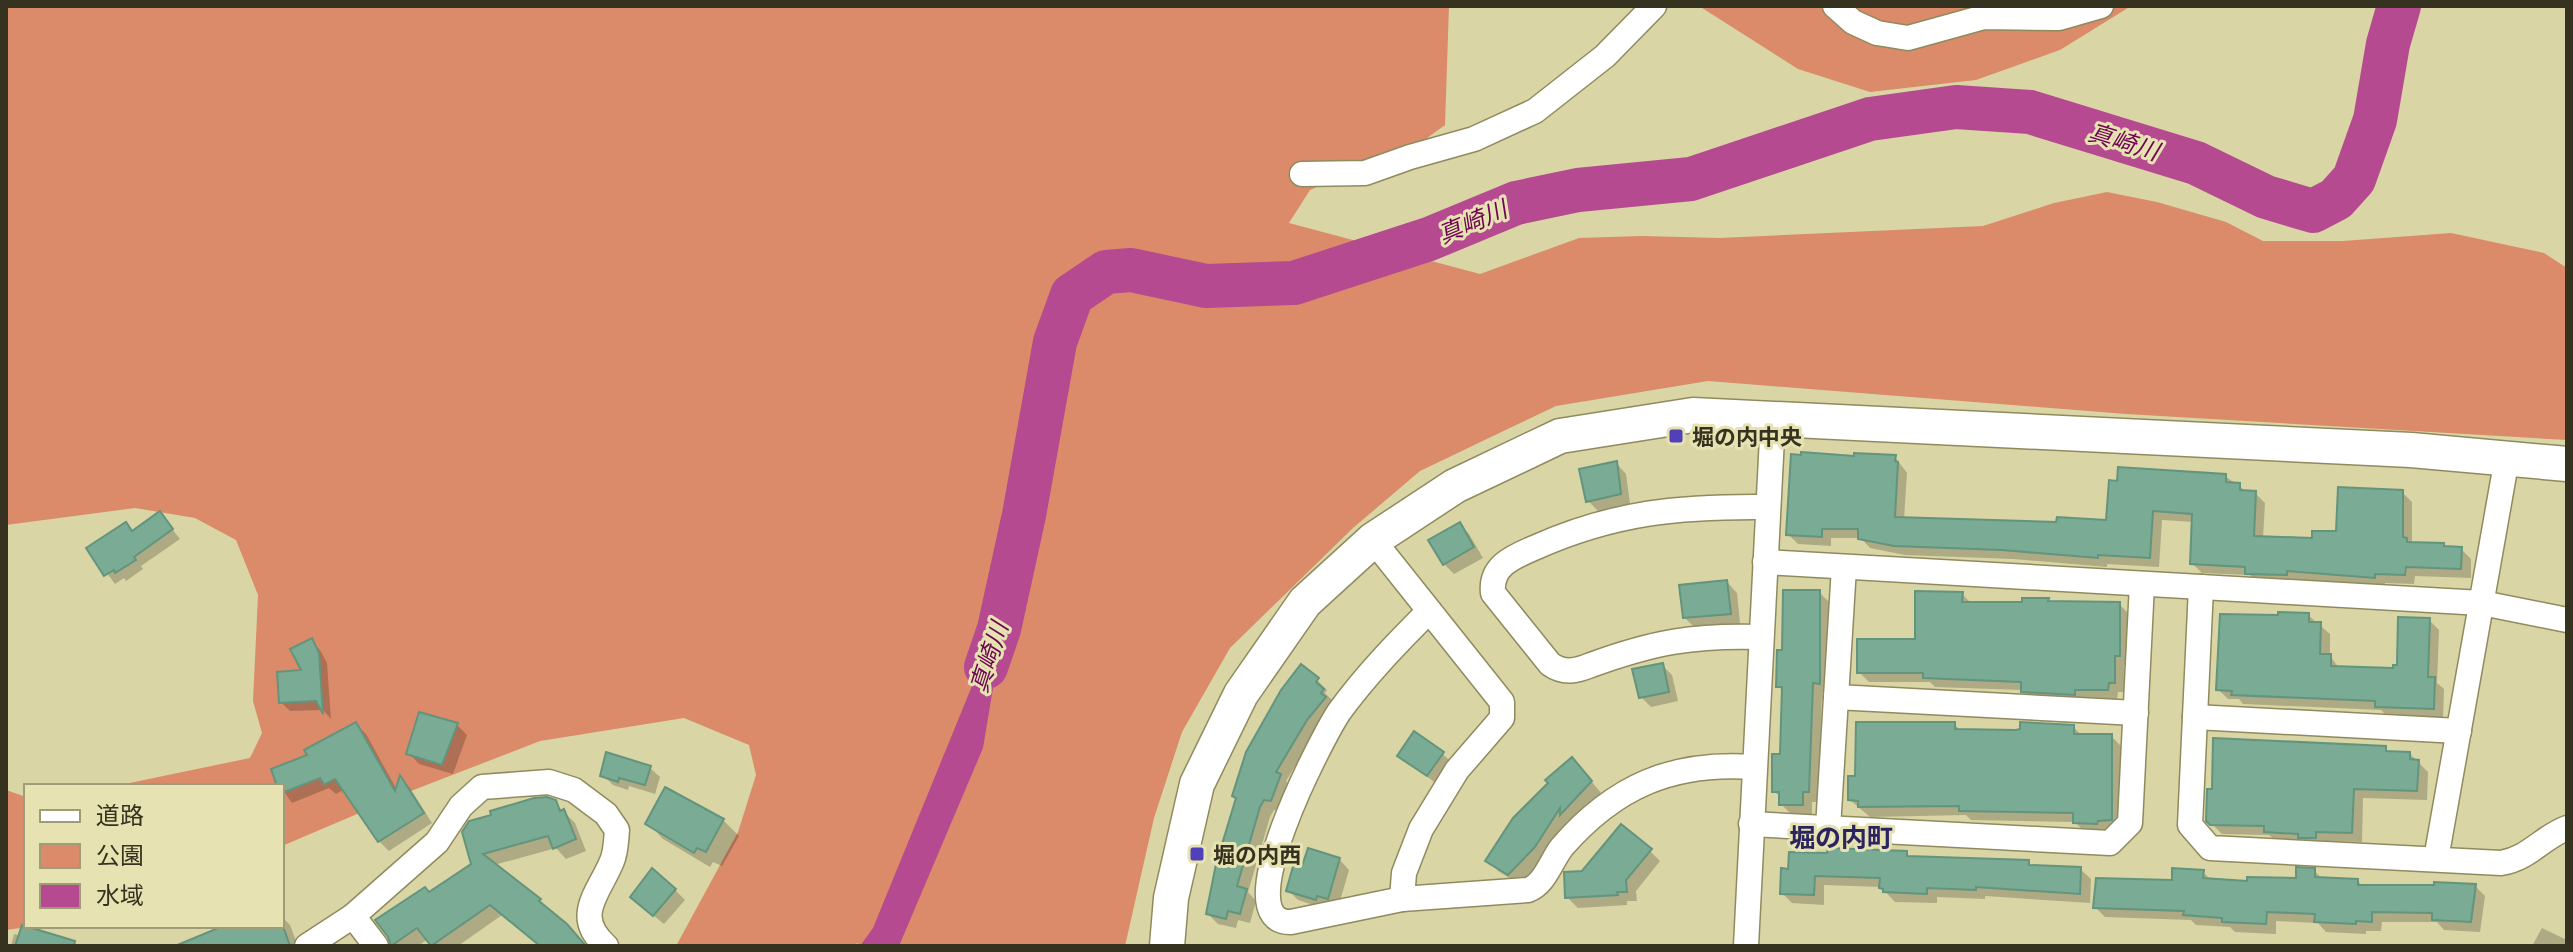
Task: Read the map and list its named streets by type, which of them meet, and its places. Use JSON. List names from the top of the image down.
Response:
{
  "districts": ["堀の内町"],
  "water": ["真崎川"],
  "places": {
    "transit": ["堀の内中央", "堀の内西"]
  },
  "legend": ["道路", "公園", "水域"]
}
